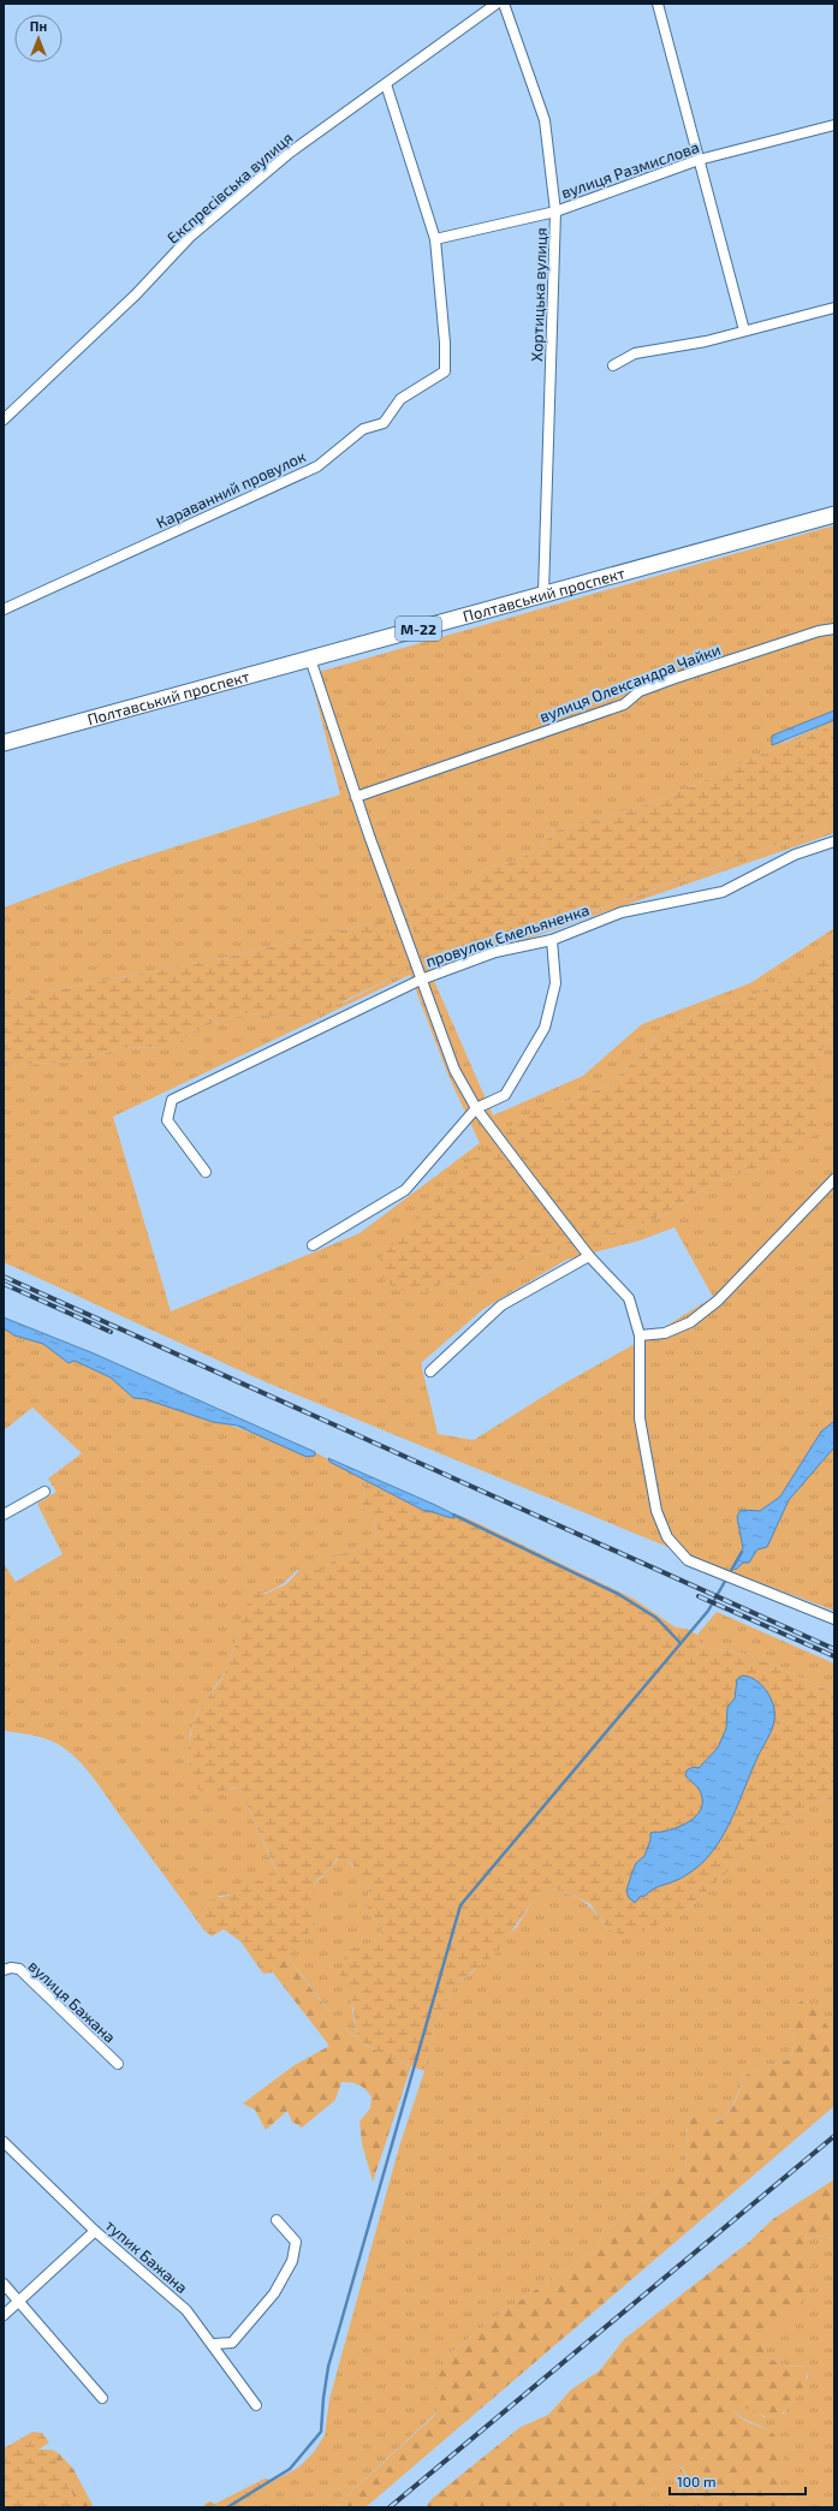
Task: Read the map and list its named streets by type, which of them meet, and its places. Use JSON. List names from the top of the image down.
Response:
{
  "streets": {
    "highway": ["Полтавський проспект", "М-22"],
    "street": [
      "вулиця Размислова",
      "Експресівська вулиця",
      "Хортицька вулиця",
      "Караванний провулок",
      "вулиця Олександра Чайки",
      "провулок Ємельяненка",
      "вулиця Бажана",
      "тупик Бажана"
    ]
  },
  "crossings": [
    ["вулиця Размислова", "Хортицька вулиця"],
    ["вулиця Размислова", "Караванний провулок"],
    ["Експресівська вулиця", "Караванний провулок"],
    ["Хортицька вулиця", "Полтавський проспект"]
  ],
  "scale_bar": "100 m",
  "north": "top"
}
